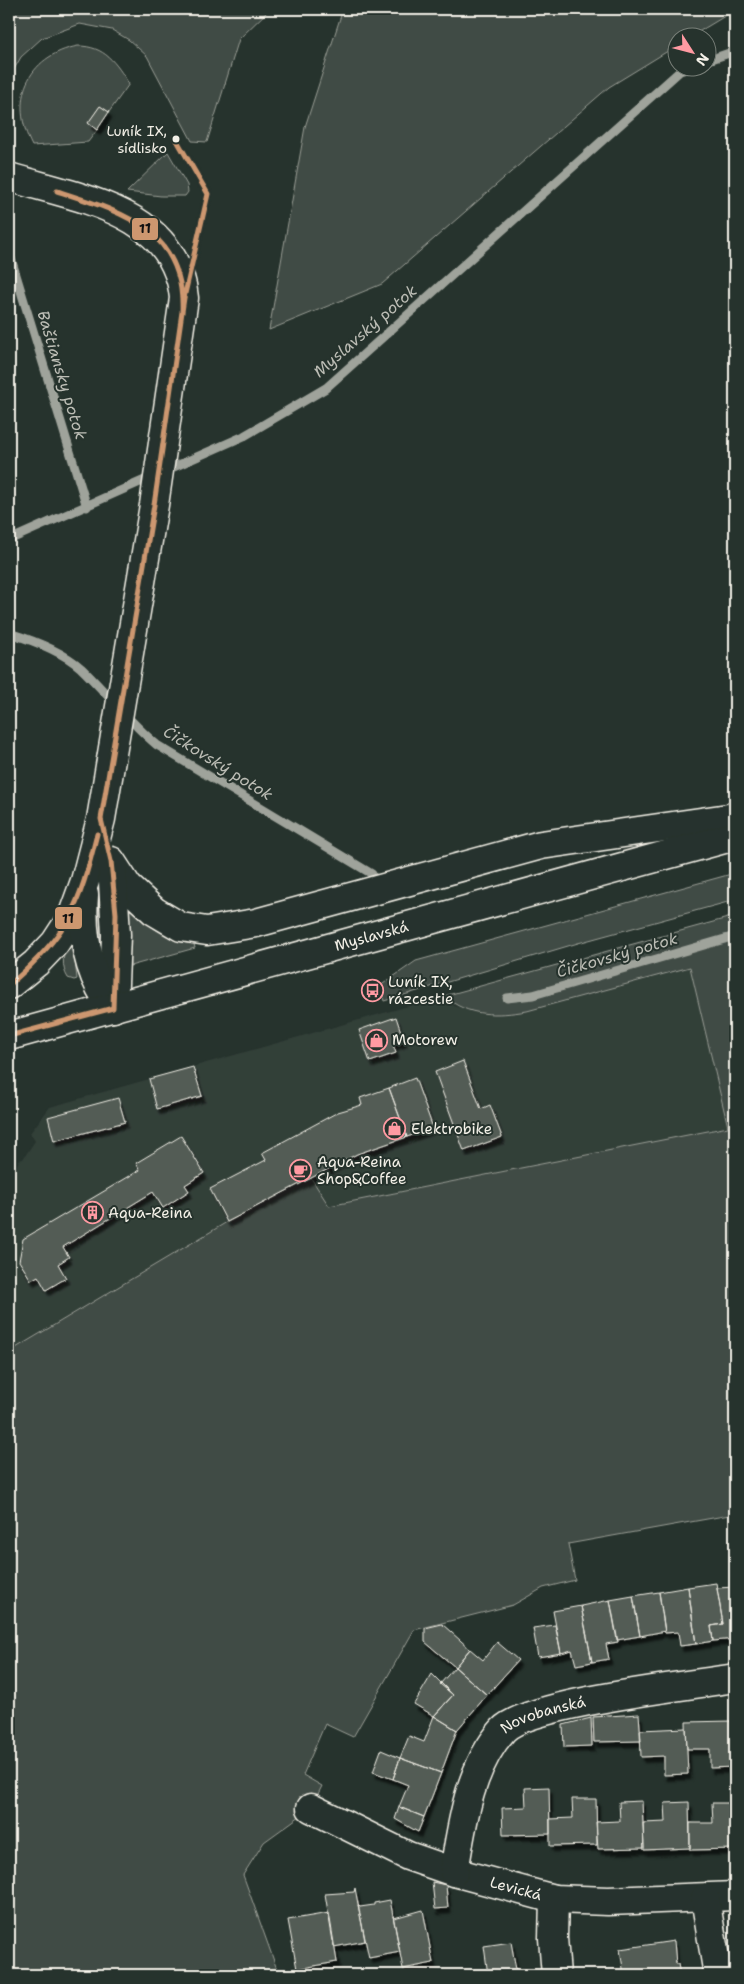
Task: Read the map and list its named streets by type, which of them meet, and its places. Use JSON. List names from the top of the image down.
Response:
{
  "streets": {
    "street": ["Myslavská", "Novobanská", "Levická"]
  },
  "crossings": [
    ["Novobanská", "Levická"]
  ],
  "water": ["Myslavský potok", "Baštiansky potok", "Čičkovský potok"],
  "places": {
    "other": ["Luník IX, sídlisko"],
    "bus stop": ["Luník IX, rázcestie"],
    "shop": ["Motorew", "Elektrobike"],
    "cafe": ["Aqua-Reina Shop&Coffee"],
    "building": ["Aqua-Reina"]
  },
  "lines": ["transit line 11"],
  "north": "bottom right"
}
